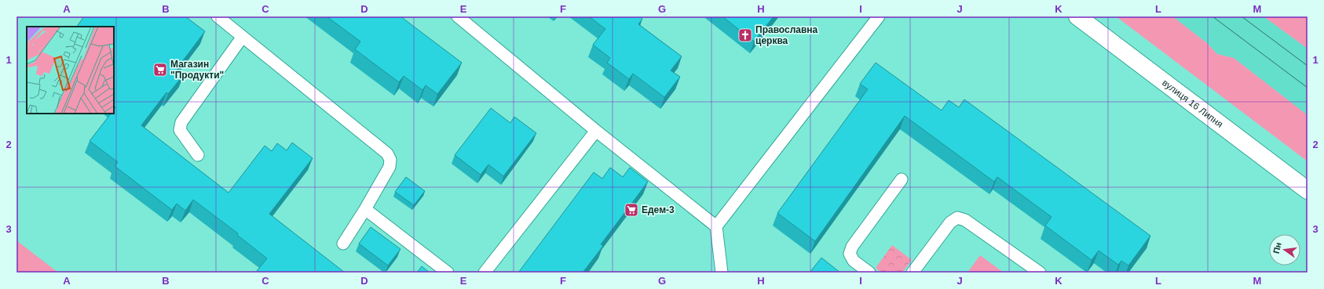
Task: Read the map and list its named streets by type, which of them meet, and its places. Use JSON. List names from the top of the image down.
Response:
{
  "streets": {
    "street": ["вулиця 16 Липня"]
  },
  "places": {
    "church": ["Православна церква"],
    "supermarket": ["Магазин \"Продукти\"", "Едем-3"]
  },
  "north": "left",
  "grid": {
    "columns": [
      "A",
      "B",
      "C",
      "D",
      "E",
      "F",
      "G",
      "H",
      "I",
      "J",
      "K",
      "L",
      "M"
    ],
    "rows": ["1", "2", "3"]
  }
}
